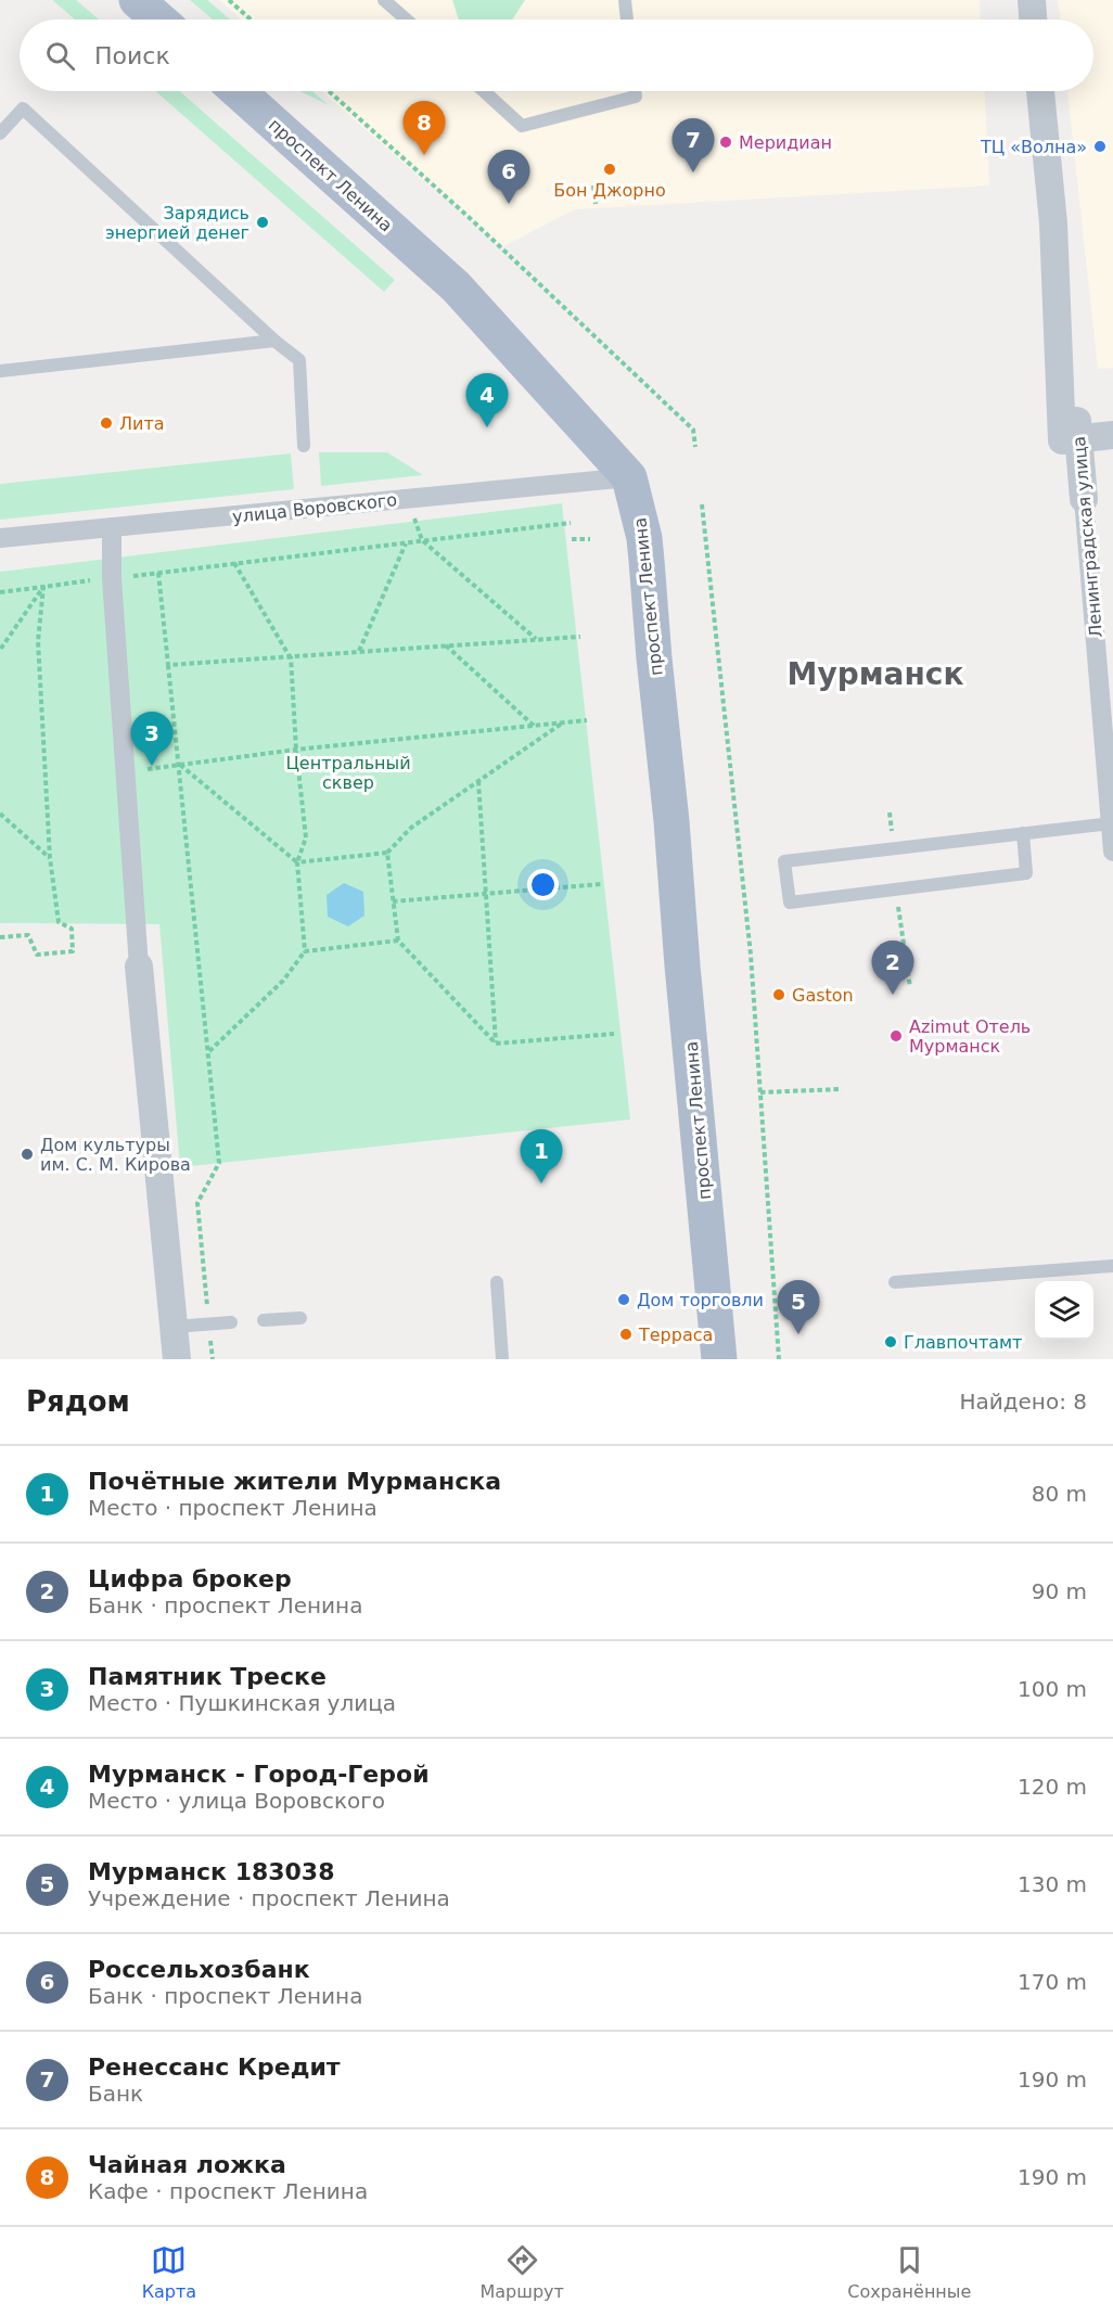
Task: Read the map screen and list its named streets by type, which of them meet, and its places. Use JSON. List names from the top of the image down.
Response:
{
  "streets": {
    "main road": ["проспект Ленина"],
    "street": ["улица Воровского", "Ленинградская улица"]
  },
  "crossings": [
    ["проспект Ленина", "улица Воровского"]
  ],
  "districts": ["Мурманск"],
  "parks": ["Центральный сквер"],
  "places": [
    "Меридиан",
    "ТЦ «Волна»",
    "Бон Джорно",
    "Зарядись энергией денег",
    "Лита",
    "Gaston",
    "Azimut Отель Мурманск",
    "Дом культуры им. С. М. Кирова",
    "Дом торговли",
    "Терраса",
    "Главпочтамт"
  ],
  "page": {
    "search": "Поиск",
    "pins": [
      "8",
      "7",
      "6",
      "4",
      "3",
      "2",
      "1",
      "5"
    ],
    "heading": ["Рядом", "Найдено: 8"],
    "list": [
      {
        "mark": "1",
        "name": "Почётные жители Мурманска",
        "note": "Место · проспект Ленина",
        "value": "80 m"
      },
      {
        "mark": "2",
        "name": "Цифра брокер",
        "note": "Банк · проспект Ленина",
        "value": "90 m"
      },
      {
        "mark": "3",
        "name": "Памятник Треске",
        "note": "Место · Пушкинская улица",
        "value": "100 m"
      },
      {
        "mark": "4",
        "name": "Мурманск - Город-Герой",
        "note": "Место · улица Воровского",
        "value": "120 m"
      },
      {
        "mark": "5",
        "name": "Мурманск 183038",
        "note": "Учреждение · проспект Ленина",
        "value": "130 m"
      },
      {
        "mark": "6",
        "name": "Россельхозбанк",
        "note": "Банк · проспект Ленина",
        "value": "170 m"
      },
      {
        "mark": "7",
        "name": "Ренессанс Кредит",
        "note": "Банк",
        "value": "190 m"
      },
      {
        "mark": "8",
        "name": "Чайная ложка",
        "note": "Кафе · проспект Ленина",
        "value": "190 m"
      }
    ],
    "nav": ["Карта", "Маршрут", "Сохранённые"]
  }
}
